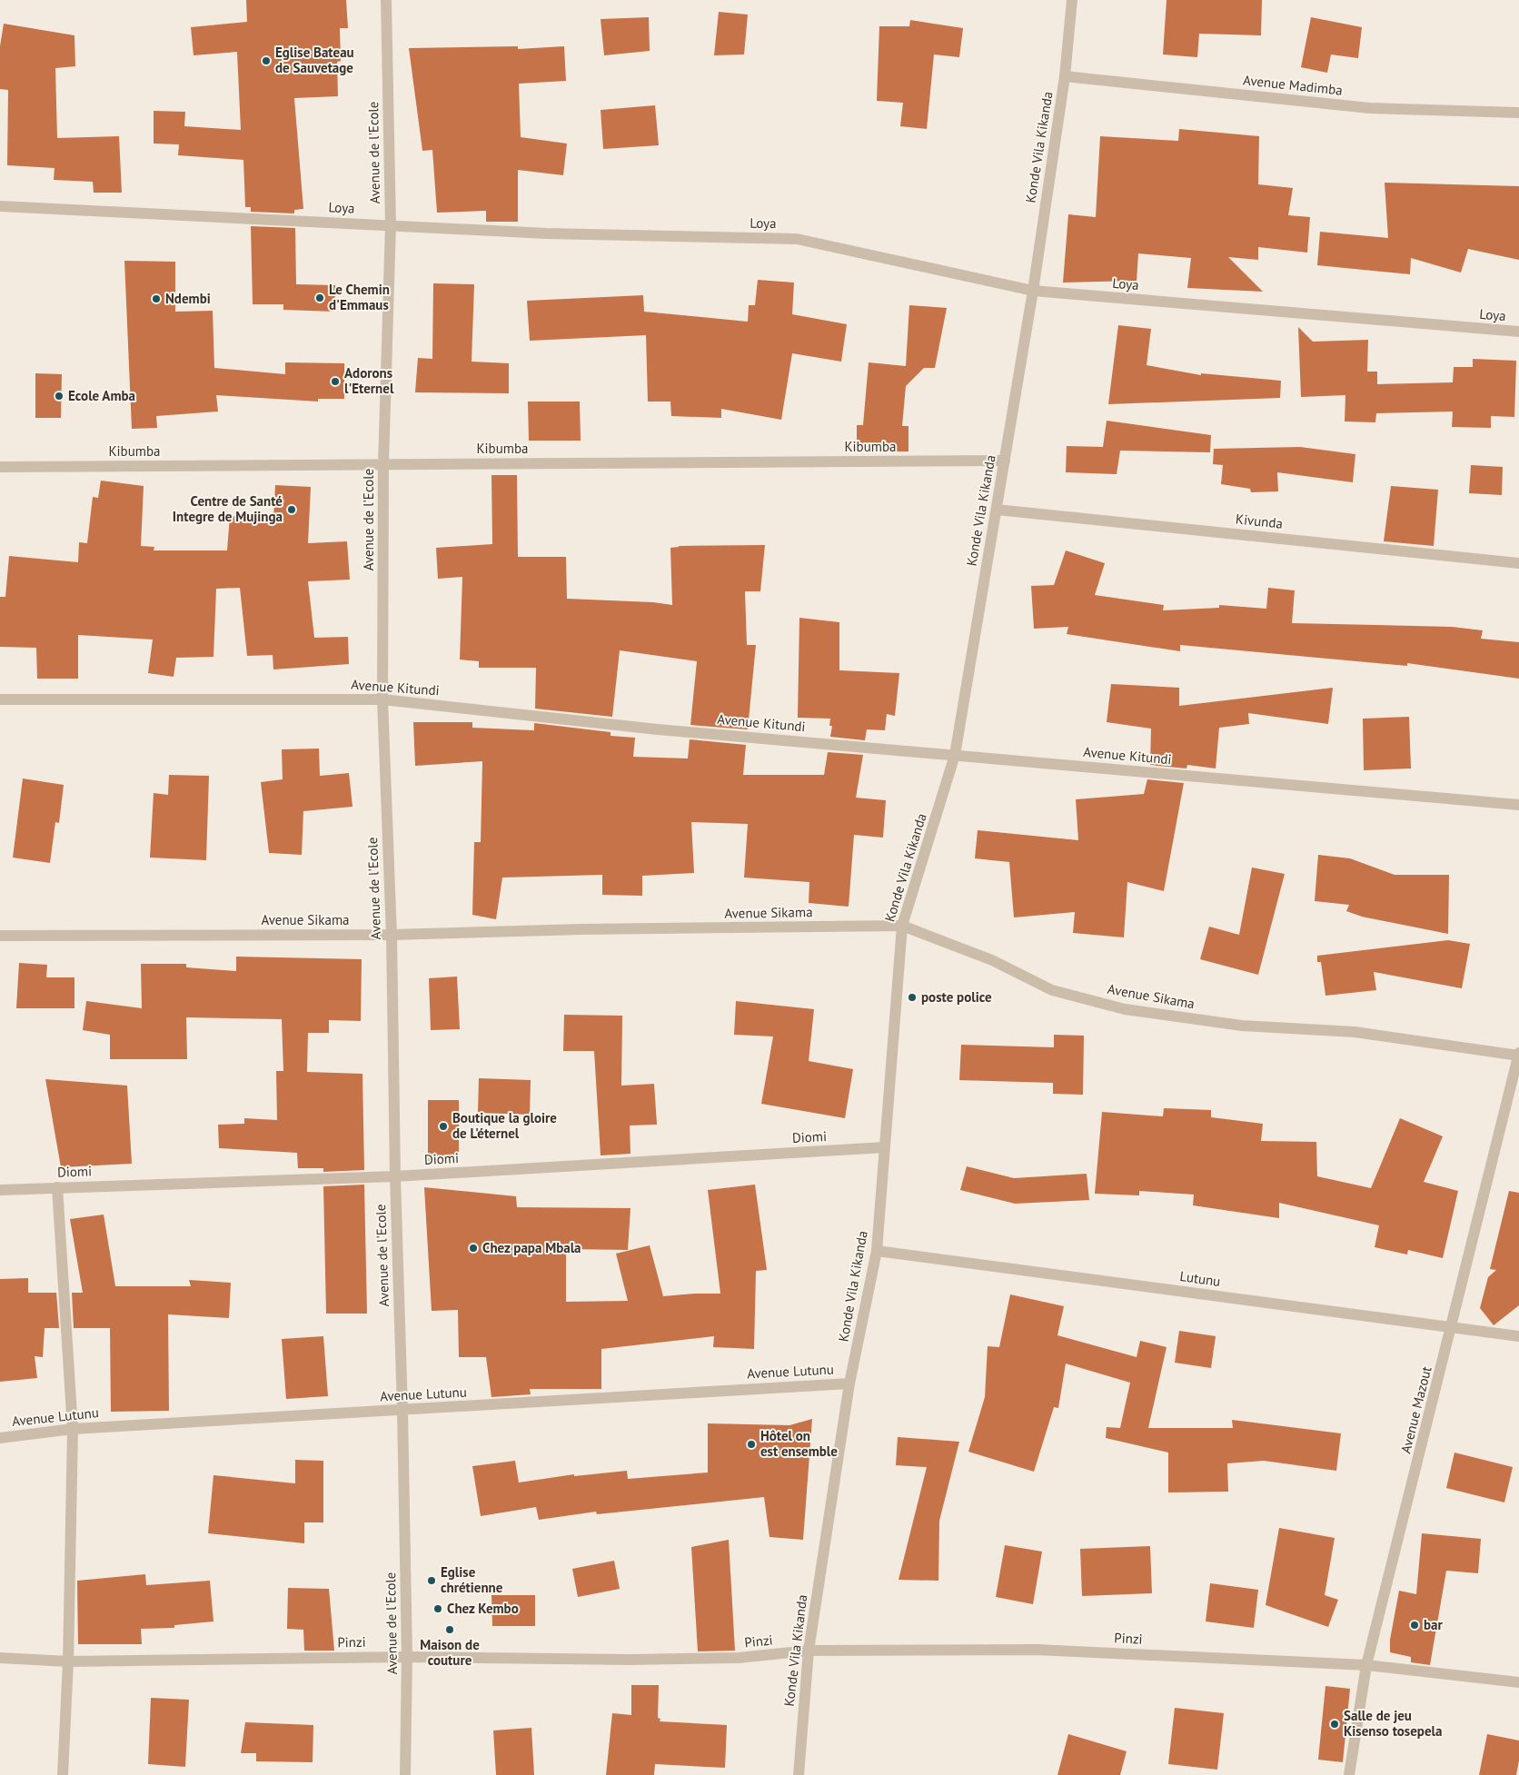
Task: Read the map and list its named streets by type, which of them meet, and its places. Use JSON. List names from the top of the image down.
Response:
{
  "streets": {
    "street": [
      "Avenue Madimba",
      "Konde Vila Kikanda",
      "Avenue de l'Ecole",
      "Loya",
      "Kibumba",
      "Kivunda",
      "Avenue Kitundi",
      "Avenue Sikama",
      "Diomi",
      "Lutunu",
      "Avenue Lutunu",
      "Avenue Mazout",
      "Pinzi"
    ]
  },
  "crossings": [
    ["Avenue Madimba", "Konde Vila Kikanda"],
    ["Konde Vila Kikanda", "Loya"],
    ["Konde Vila Kikanda", "Kibumba"],
    ["Konde Vila Kikanda", "Kivunda"],
    ["Konde Vila Kikanda", "Avenue Kitundi"],
    ["Konde Vila Kikanda", "Avenue Sikama"],
    ["Konde Vila Kikanda", "Diomi"],
    ["Konde Vila Kikanda", "Lutunu"],
    ["Konde Vila Kikanda", "Avenue Lutunu"],
    ["Konde Vila Kikanda", "Pinzi"],
    ["Avenue de l'Ecole", "Loya"],
    ["Avenue de l'Ecole", "Kibumba"],
    ["Avenue de l'Ecole", "Avenue Kitundi"],
    ["Avenue de l'Ecole", "Avenue Sikama"],
    ["Avenue de l'Ecole", "Diomi"],
    ["Avenue de l'Ecole", "Avenue Lutunu"],
    ["Avenue de l'Ecole", "Pinzi"],
    ["Avenue Sikama", "Avenue Mazout"],
    ["Lutunu", "Avenue Mazout"],
    ["Avenue Mazout", "Pinzi"]
  ],
  "places": [
    "Eglise Bateau de Sauvetage",
    "Le Chemin d'Emmaus",
    "Ndembi",
    "Adorons l'Eternel",
    "Ecole Amba",
    "Centre de Santé Integre de Mujinga",
    "poste police",
    "Boutique la gloire de L'éternel",
    "Chez papa Mbala",
    "Hôtel on est ensemble",
    "Eglise chrétienne",
    "Chez Kembo",
    "bar",
    "Maison de couture",
    "Salle de jeu Kisenso tosepela"
  ]
}
